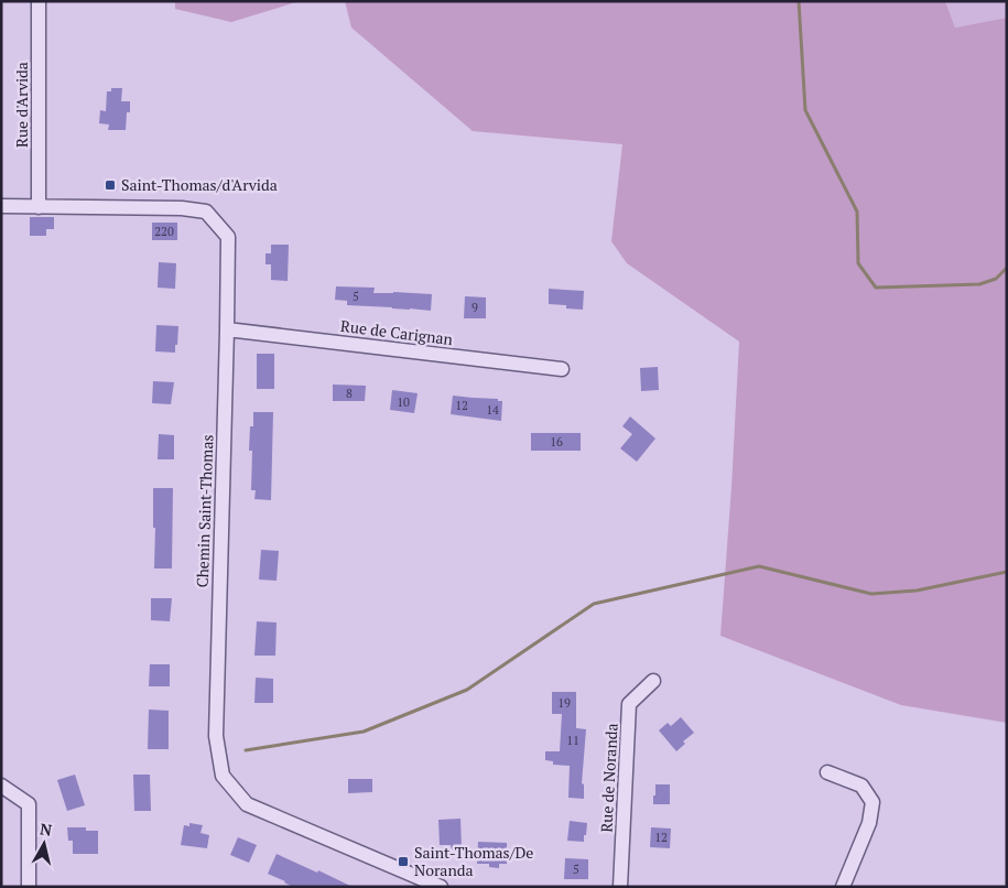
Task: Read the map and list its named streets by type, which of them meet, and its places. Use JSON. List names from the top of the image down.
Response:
{
  "streets": {
    "street": [
      "Rue d'Arvida",
      "Rue de Carignan",
      "Chemin Saint-Thomas",
      "Rue de Noranda"
    ]
  },
  "crossings": [
    ["Rue d'Arvida", "Chemin Saint-Thomas"],
    ["Rue de Carignan", "Chemin Saint-Thomas"]
  ],
  "places": {
    "transit": ["Saint-Thomas/d'Arvida", "Saint-Thomas/De Noranda"]
  },
  "house_numbers": [
    "220",
    "5",
    "9",
    "8",
    "10",
    "12",
    "14",
    "16",
    "19",
    "11",
    "12",
    "5"
  ],
  "north": "top"
}
